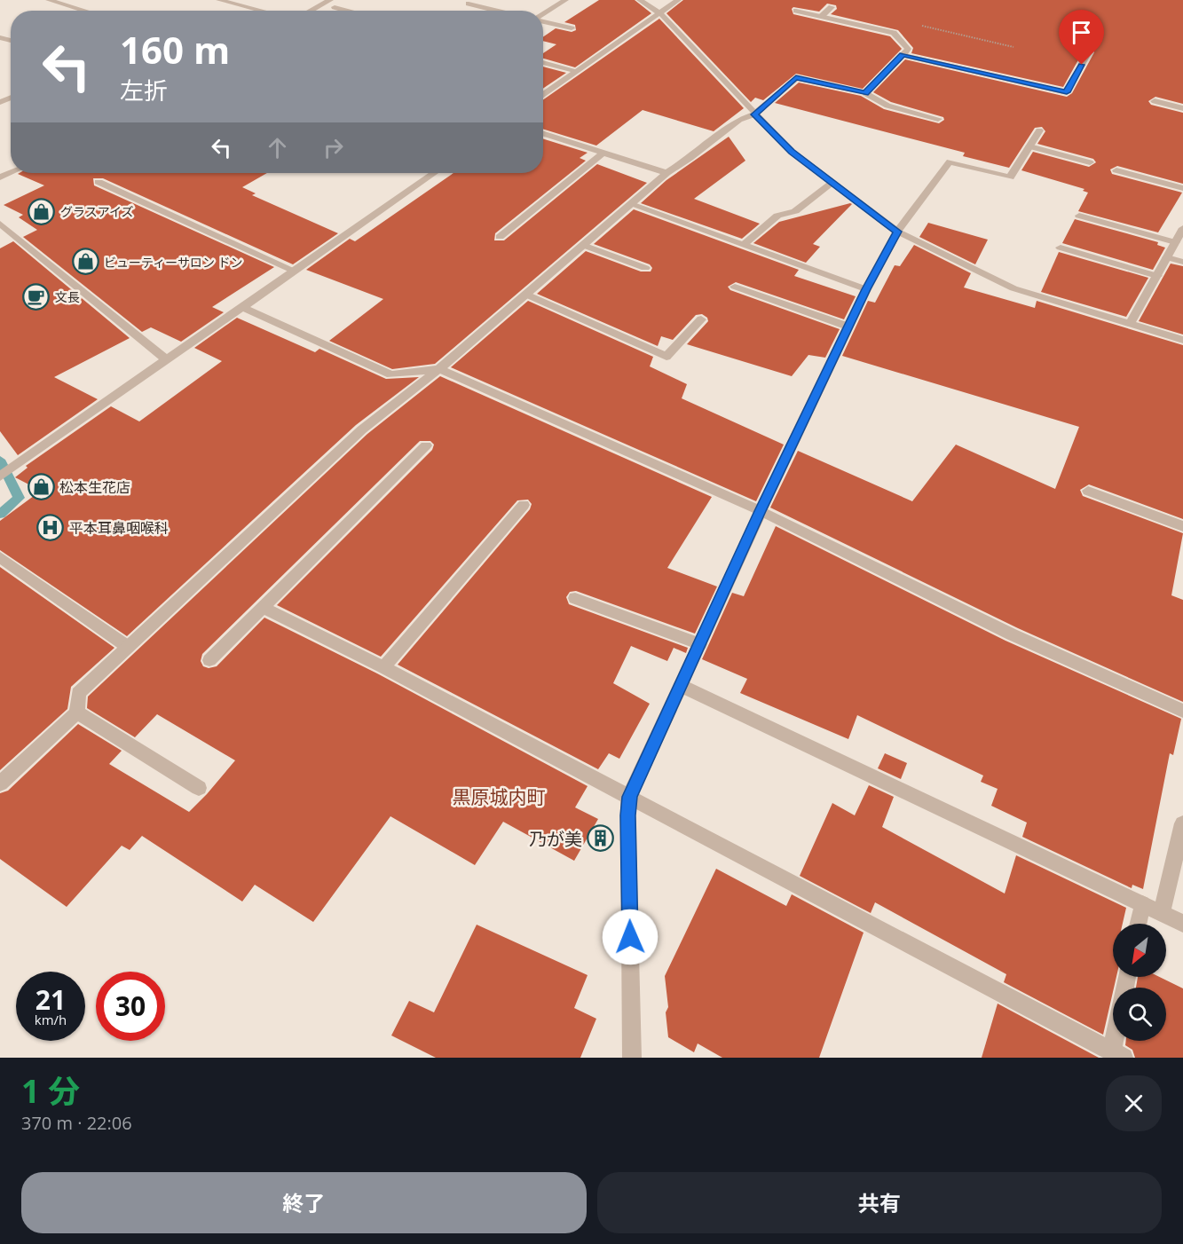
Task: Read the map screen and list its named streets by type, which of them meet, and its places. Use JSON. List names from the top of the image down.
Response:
{
  "districts": ["黒原城内町"],
  "places": {
    "shop": ["グラスアイズ", "ビューティーサロン ドン", "松本生花店"],
    "cafe": ["文長"],
    "hospital": ["平本耳鼻咽喉科"],
    "building": ["乃が美"]
  },
  "north": "bottom left",
  "page": {
    "turn": ["160 m", "左折"],
    "speed": "21 km/h",
    "limit": "30",
    "heading": ["1 分", "370 m · 22:06"],
    "buttons": ["終了", "共有"]
  }
}
